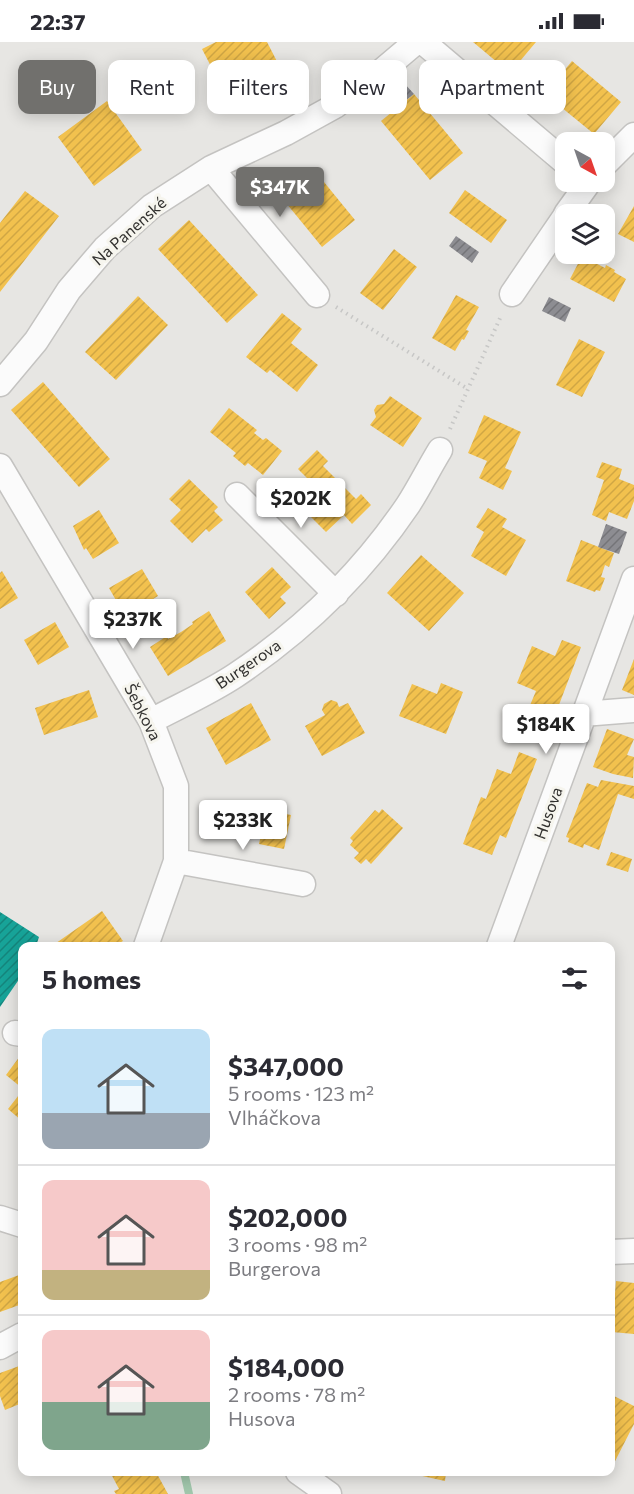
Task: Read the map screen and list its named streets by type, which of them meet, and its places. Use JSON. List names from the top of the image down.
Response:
{
  "streets": {
    "street": [
      "Na Panenské",
      "Burgerova",
      "Šebkova",
      "Husova"
    ]
  },
  "crossings": [
    ["Burgerova", "Šebkova"]
  ],
  "north": "bottom right",
  "page": {
    "status": "22:37",
    "chip": [
      "Buy",
      "Rent",
      "Filters",
      "New",
      "Apartment"
    ],
    "price": [
      "$347K",
      "$202K",
      "$237K",
      "$184K",
      "$233K"
    ],
    "heading": "5 homes",
    "list": [
      {
        "name": "$347,000",
        "note": "5 rooms · 123 m² · Vlháčkova"
      },
      {
        "name": "$202,000",
        "note": "3 rooms · 98 m² · Burgerova"
      },
      {
        "name": "$184,000",
        "note": "2 rooms · 78 m² · Husova"
      }
    ]
  }
}
